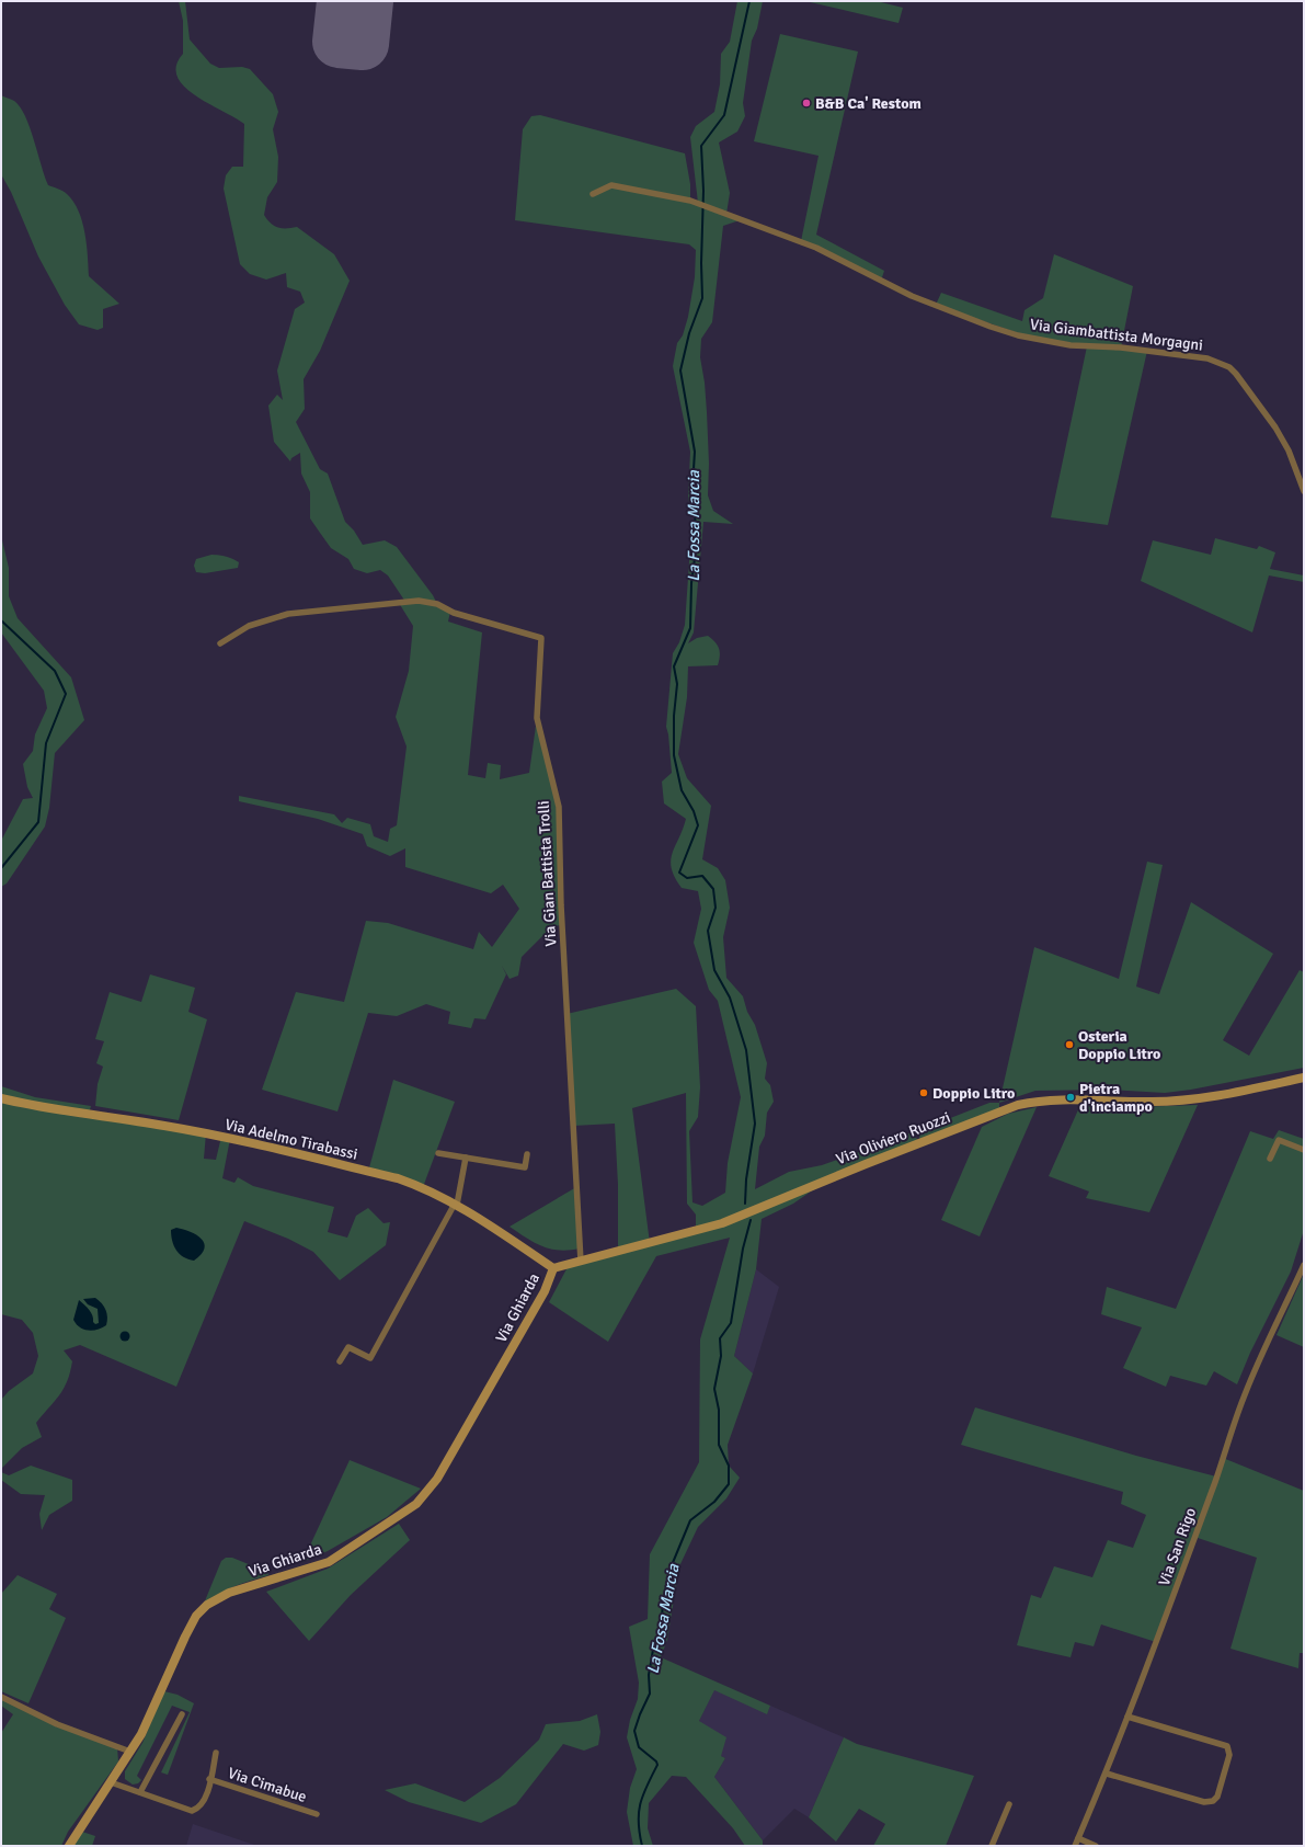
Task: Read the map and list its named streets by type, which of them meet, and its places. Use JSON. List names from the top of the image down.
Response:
{
  "streets": {
    "street": [
      "Via Giambattista Morgagni",
      "Via Gian Battista Trolli",
      "Via Oliviero Ruozzi",
      "Via Adelmo Tirabassi",
      "Via Ghiarda",
      "Via San Rigo",
      "Via Cimabue"
    ]
  },
  "crossings": [
    ["Via Gian Battista Trolli", "Via Oliviero Ruozzi"],
    ["Via Oliviero Ruozzi", "Via Adelmo Tirabassi"],
    ["Via Oliviero Ruozzi", "Via Ghiarda"],
    ["Via Adelmo Tirabassi", "Via Ghiarda"],
    ["Via Ghiarda", "Via Cimabue"]
  ],
  "water": ["La Fossa Marcia"],
  "places": [
    "B&B Ca' Restom",
    "Osteria Doppio Litro",
    "Doppio Litro",
    "Pietra d'inciampo"
  ]
}
